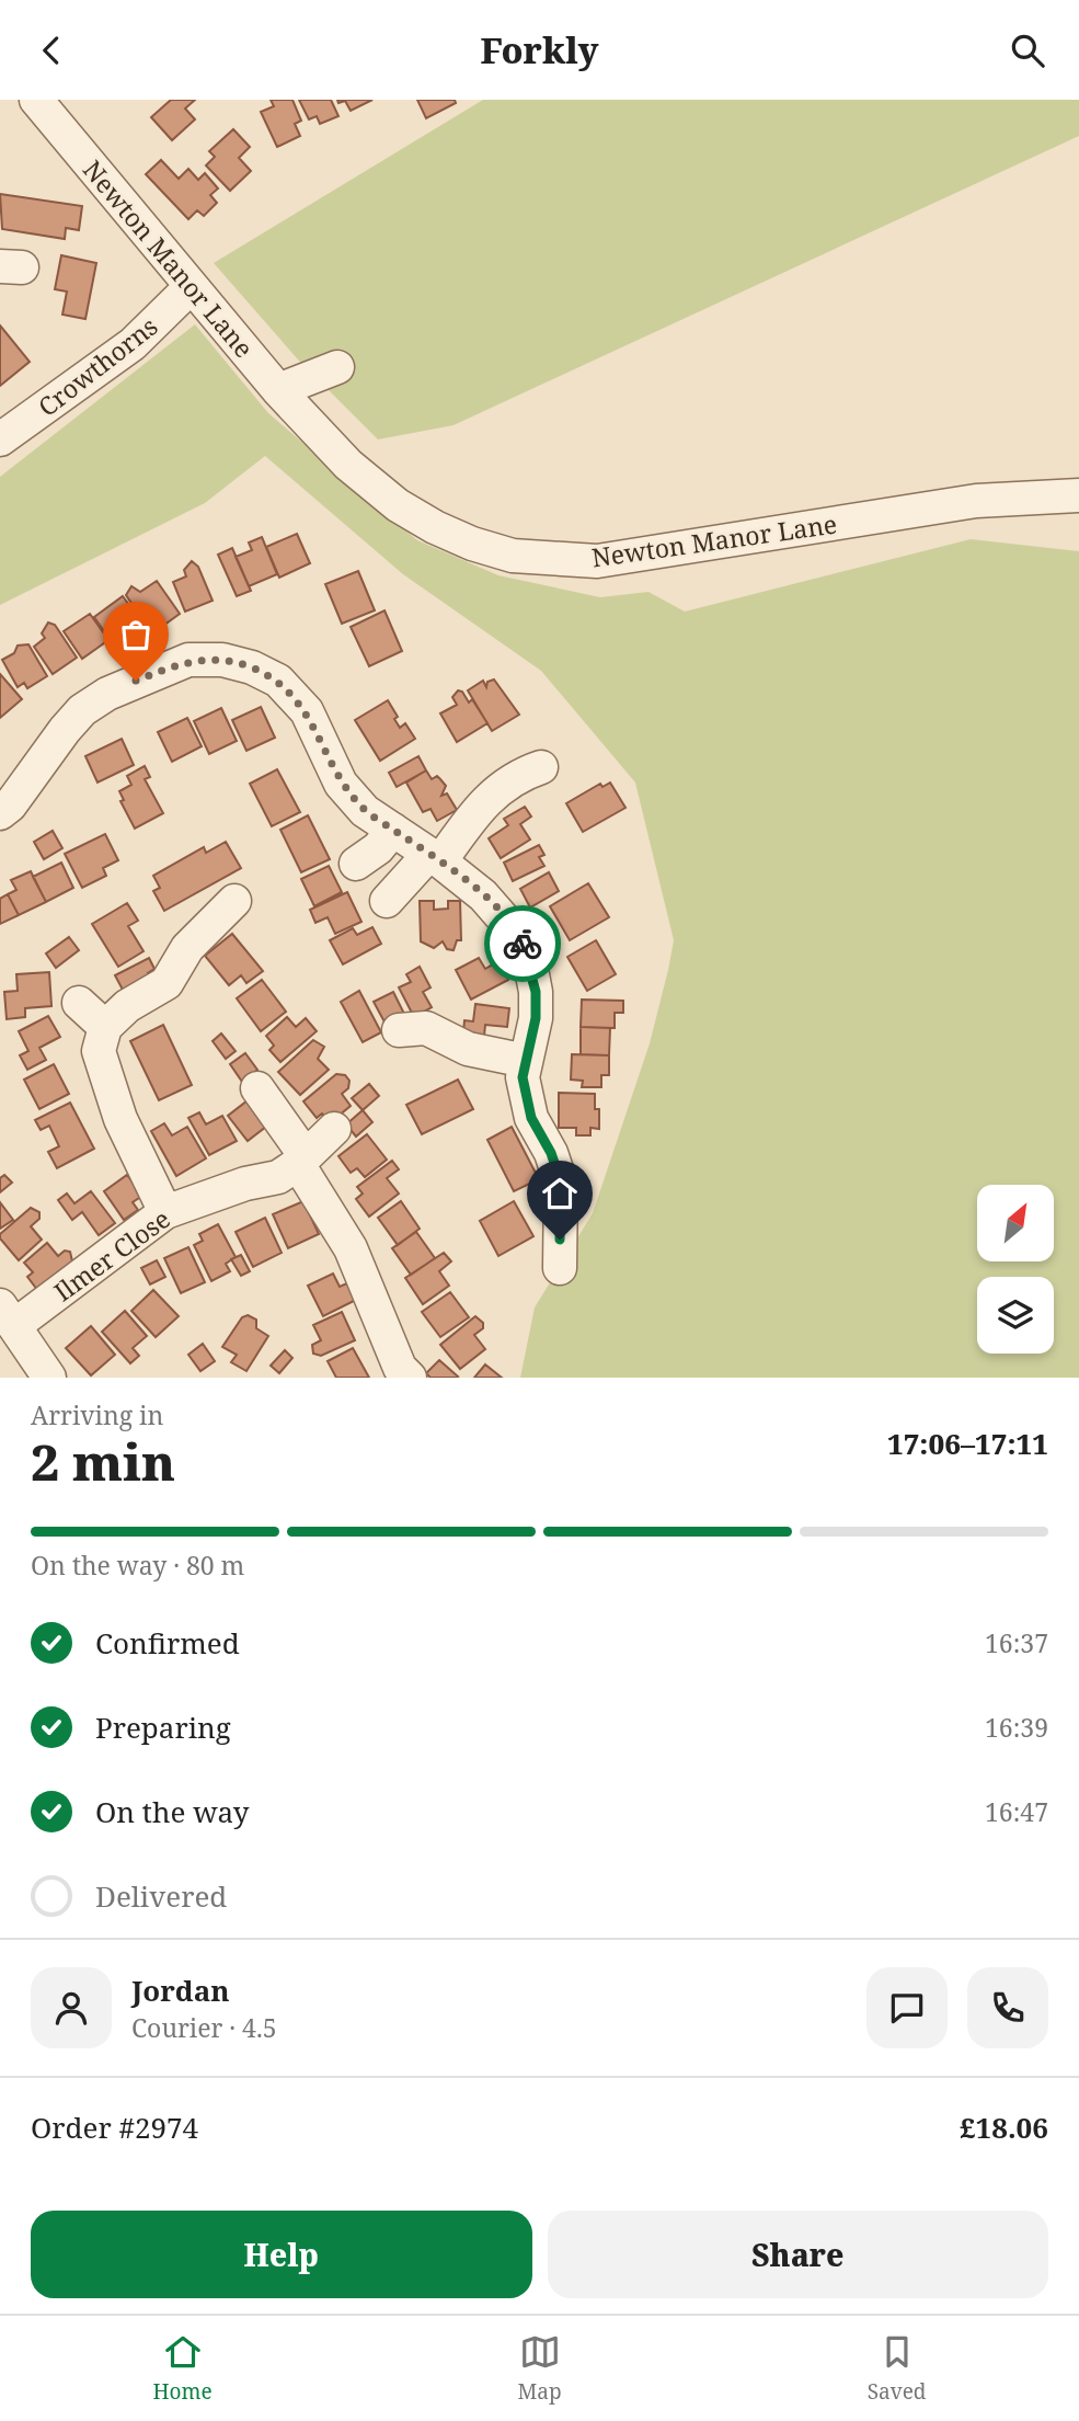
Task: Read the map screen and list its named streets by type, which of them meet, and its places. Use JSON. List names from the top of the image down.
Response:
{
  "streets": {
    "street": ["Newton Manor Lane", "Crowthorns", "Ilmer Close"]
  },
  "crossings": [
    ["Newton Manor Lane", "Crowthorns"]
  ],
  "north": "top right",
  "page": {
    "header": "Forkly",
    "heading": ["2 min", "Arriving in", "17:06–17:11"],
    "panel": [
      "Jordan",
      "Courier · 4.5",
      "Order #2974",
      "£18.06"
    ],
    "bar": "On the way · 80 m",
    "list": [
      ["Confirmed", "16:37"],
      ["Preparing", "16:39"],
      ["On the way", "16:47"],
      "Delivered"
    ],
    "buttons": ["Help", "Share"],
    "tabs": ["Home", "Map", "Saved"]
  }
}
